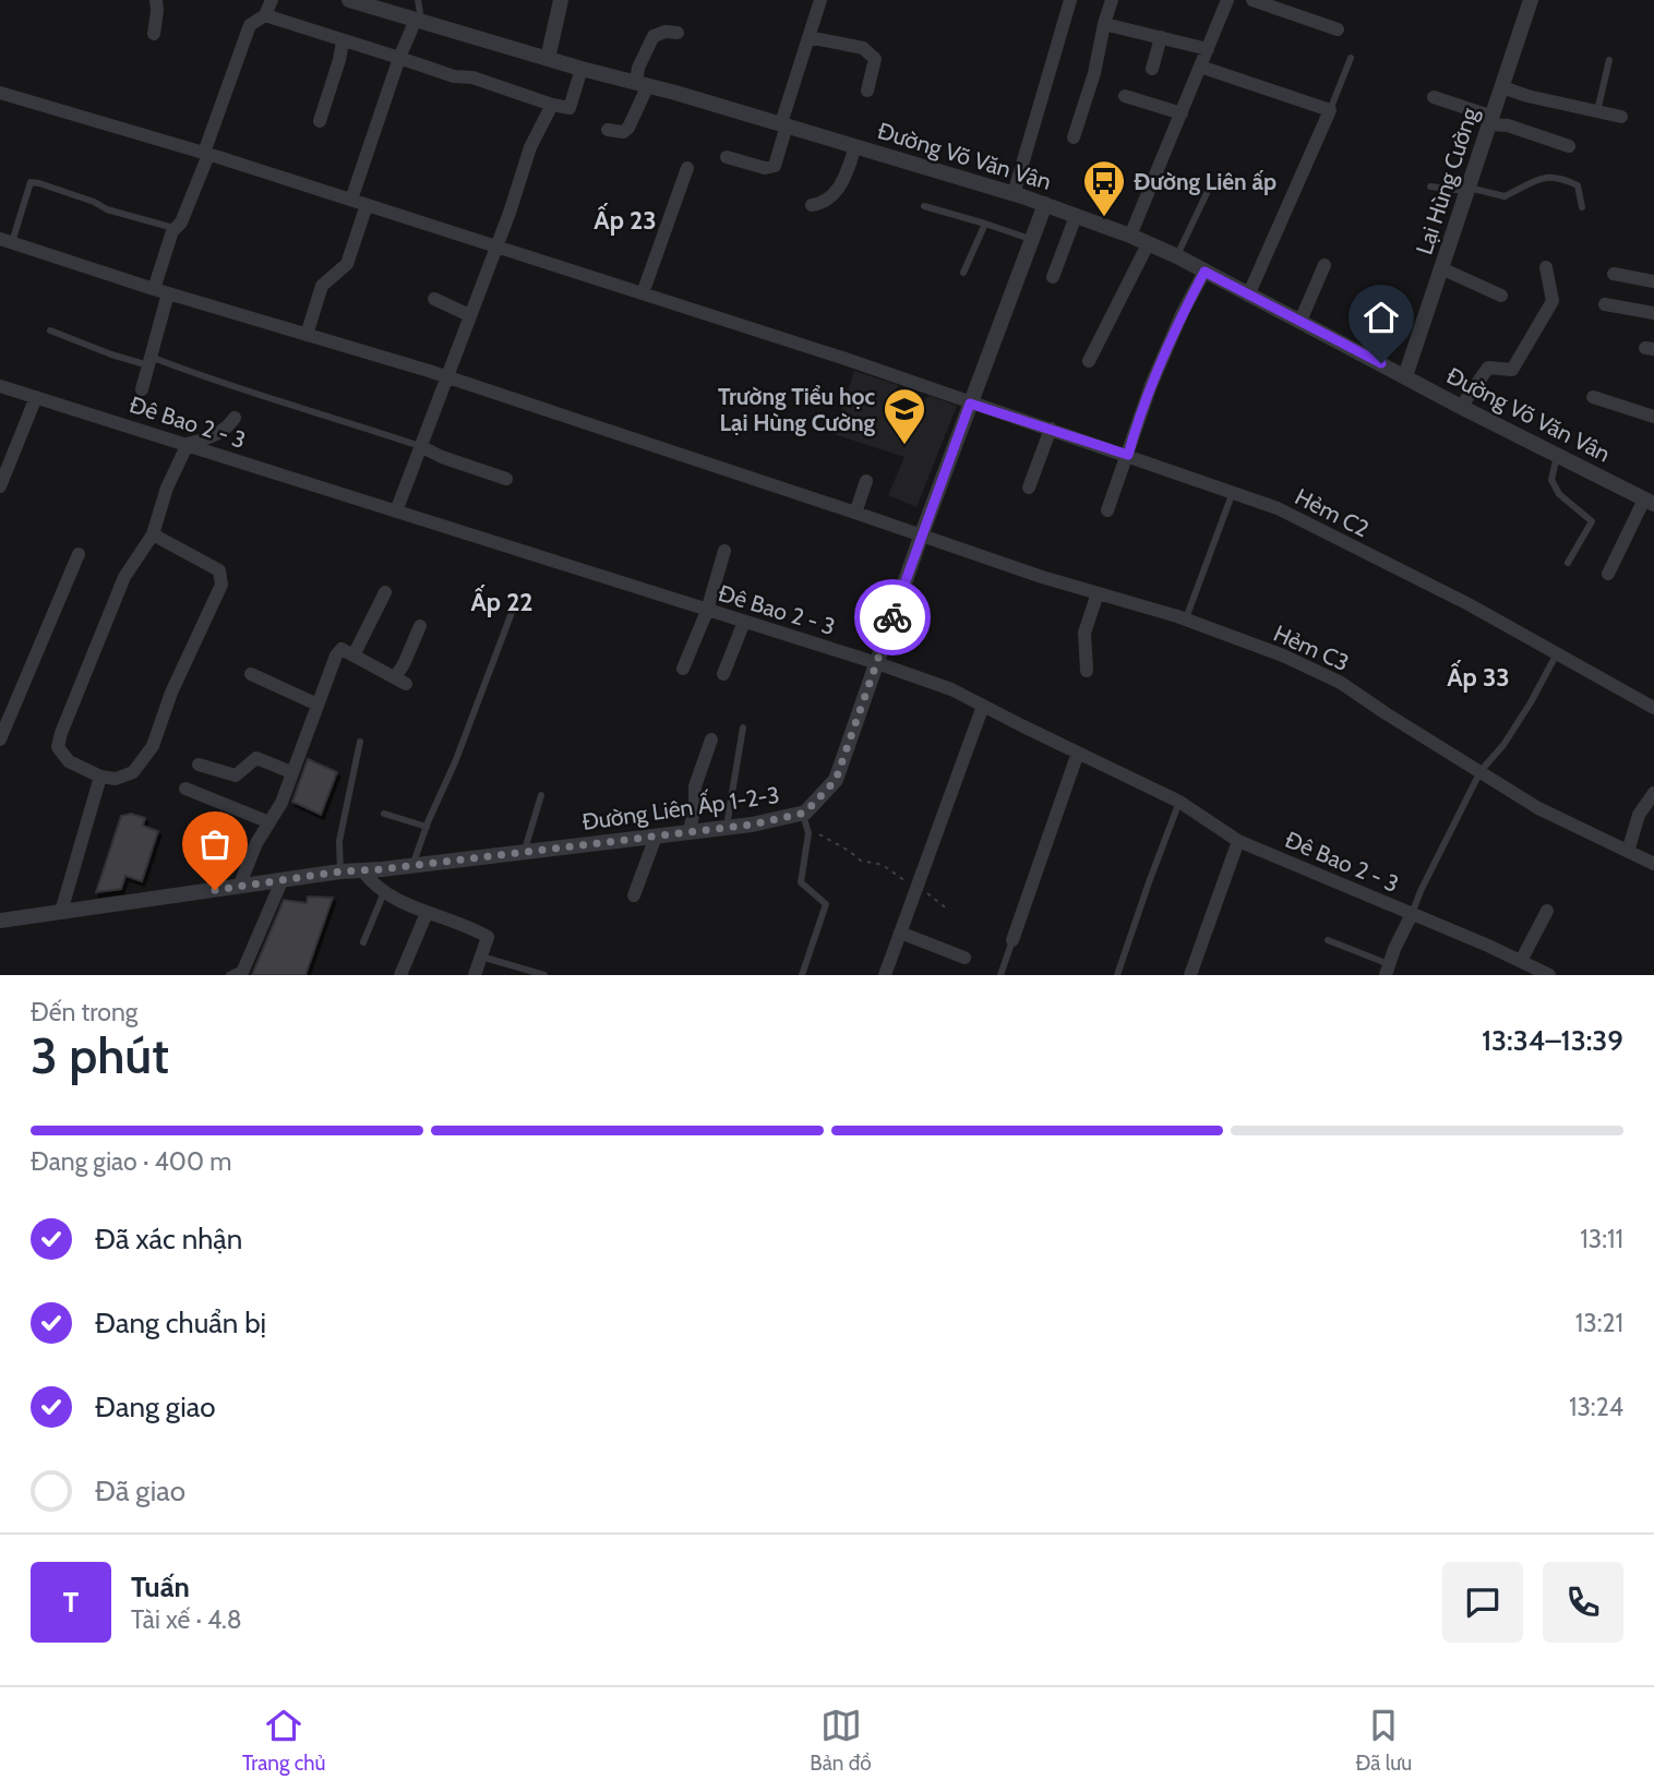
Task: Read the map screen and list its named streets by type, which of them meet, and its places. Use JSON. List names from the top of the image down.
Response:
{
  "streets": {
    "street": [
      "Đường Võ Văn Vân",
      "Lại Hùng Cường",
      "Đê Bao 2 - 3",
      "Hẻm C2",
      "Hẻm C3",
      "Đường Liên Ấp 1-2-3"
    ]
  },
  "crossings": [
    ["Đường Võ Văn Vân", "Lại Hùng Cường"],
    ["Đường Võ Văn Vân", "Đường Liên Ấp 1-2-3"],
    ["Đê Bao 2 - 3", "Đường Liên Ấp 1-2-3"],
    ["Hẻm C2", "Đường Liên Ấp 1-2-3"],
    ["Hẻm C3", "Đường Liên Ấp 1-2-3"]
  ],
  "districts": ["Ấp 23", "Ấp 22", "Ấp 33"],
  "places": {
    "bus stop": ["Đường Liên ấp"],
    "school or university": ["Trường Tiểu học Lại Hùng Cường"]
  },
  "page": {
    "heading": ["3 phút", "Đến trong", "13:34–13:39"],
    "panel": ["Tuấn", "Tài xế · 4.8"],
    "bar": "Đang giao · 400 m",
    "list": [
      ["Đã xác nhận", "13:11"],
      ["Đang chuẩn bị", "13:21"],
      ["Đang giao", "13:24"],
      "Đã giao"
    ],
    "round": "T",
    "tabs": ["Trang chủ", "Bản đồ", "Đã lưu"]
  }
}
